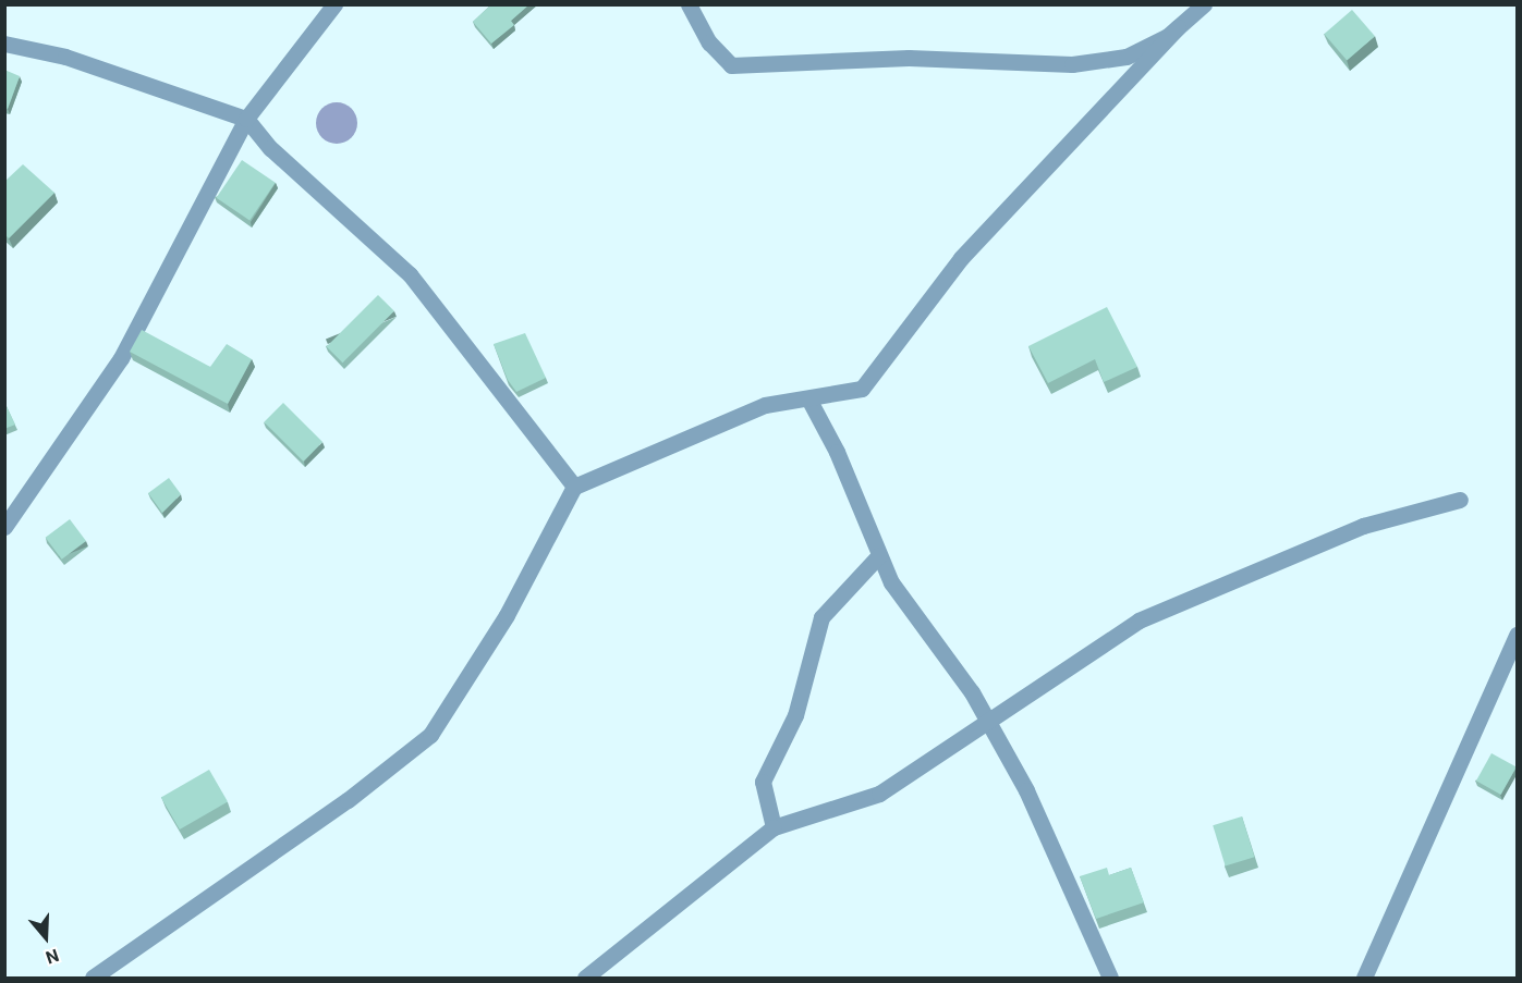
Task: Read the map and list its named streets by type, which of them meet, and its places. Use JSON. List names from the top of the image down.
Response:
{
  "north": "bottom"
}
